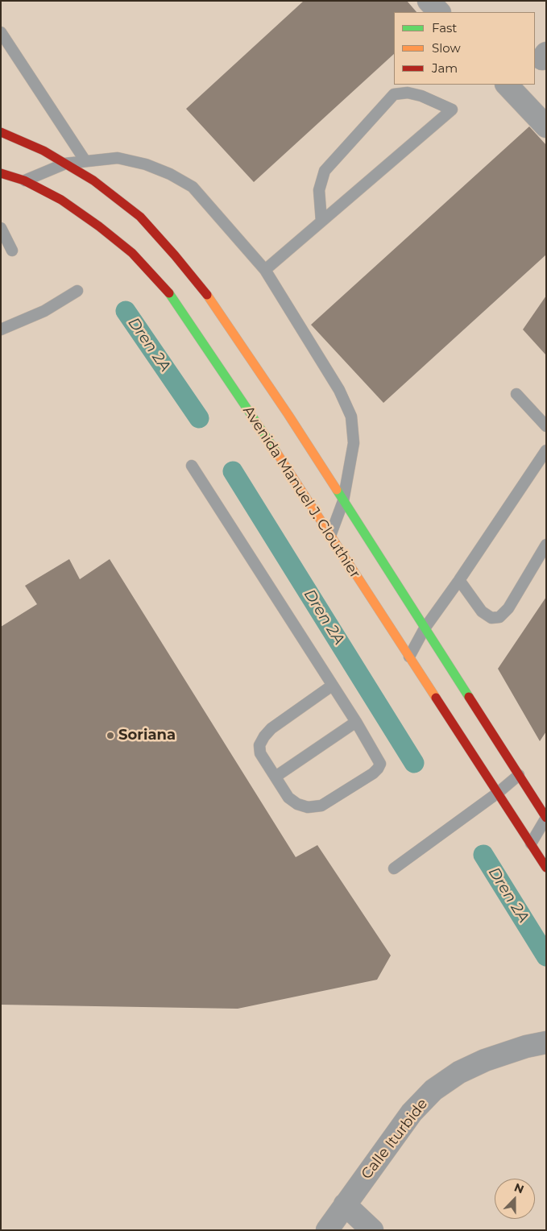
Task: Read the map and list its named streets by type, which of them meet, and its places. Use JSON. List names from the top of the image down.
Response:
{
  "streets": {
    "main road": ["Avenida Manuel J. Clouthier"],
    "street": ["Calle Iturbide"]
  },
  "water": ["Dren 2A"],
  "places": ["Soriana"],
  "legend": ["Fast", "Slow", "Jam"],
  "north": "top"
}
